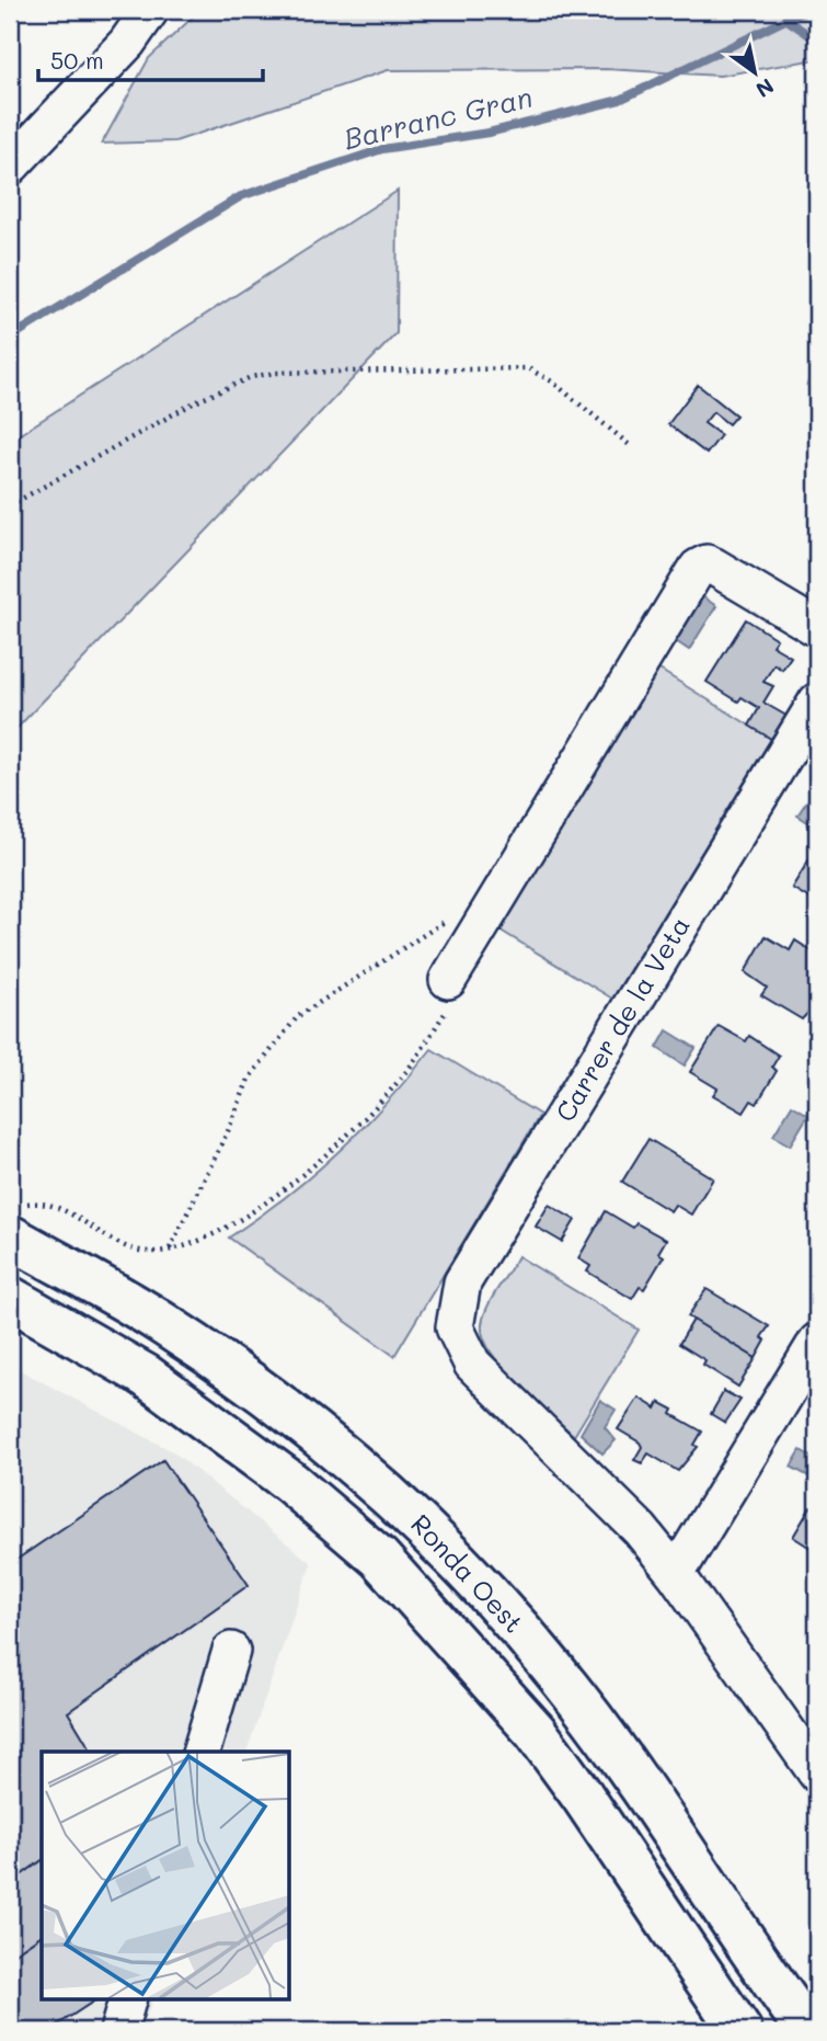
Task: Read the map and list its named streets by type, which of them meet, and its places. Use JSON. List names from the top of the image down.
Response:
{
  "streets": {
    "main road": ["Ronda Oest"],
    "street": ["Carrer de la Veta"]
  },
  "water": ["Barranc Gran"],
  "scale_bar": "50 m",
  "north": "bottom right"
}
